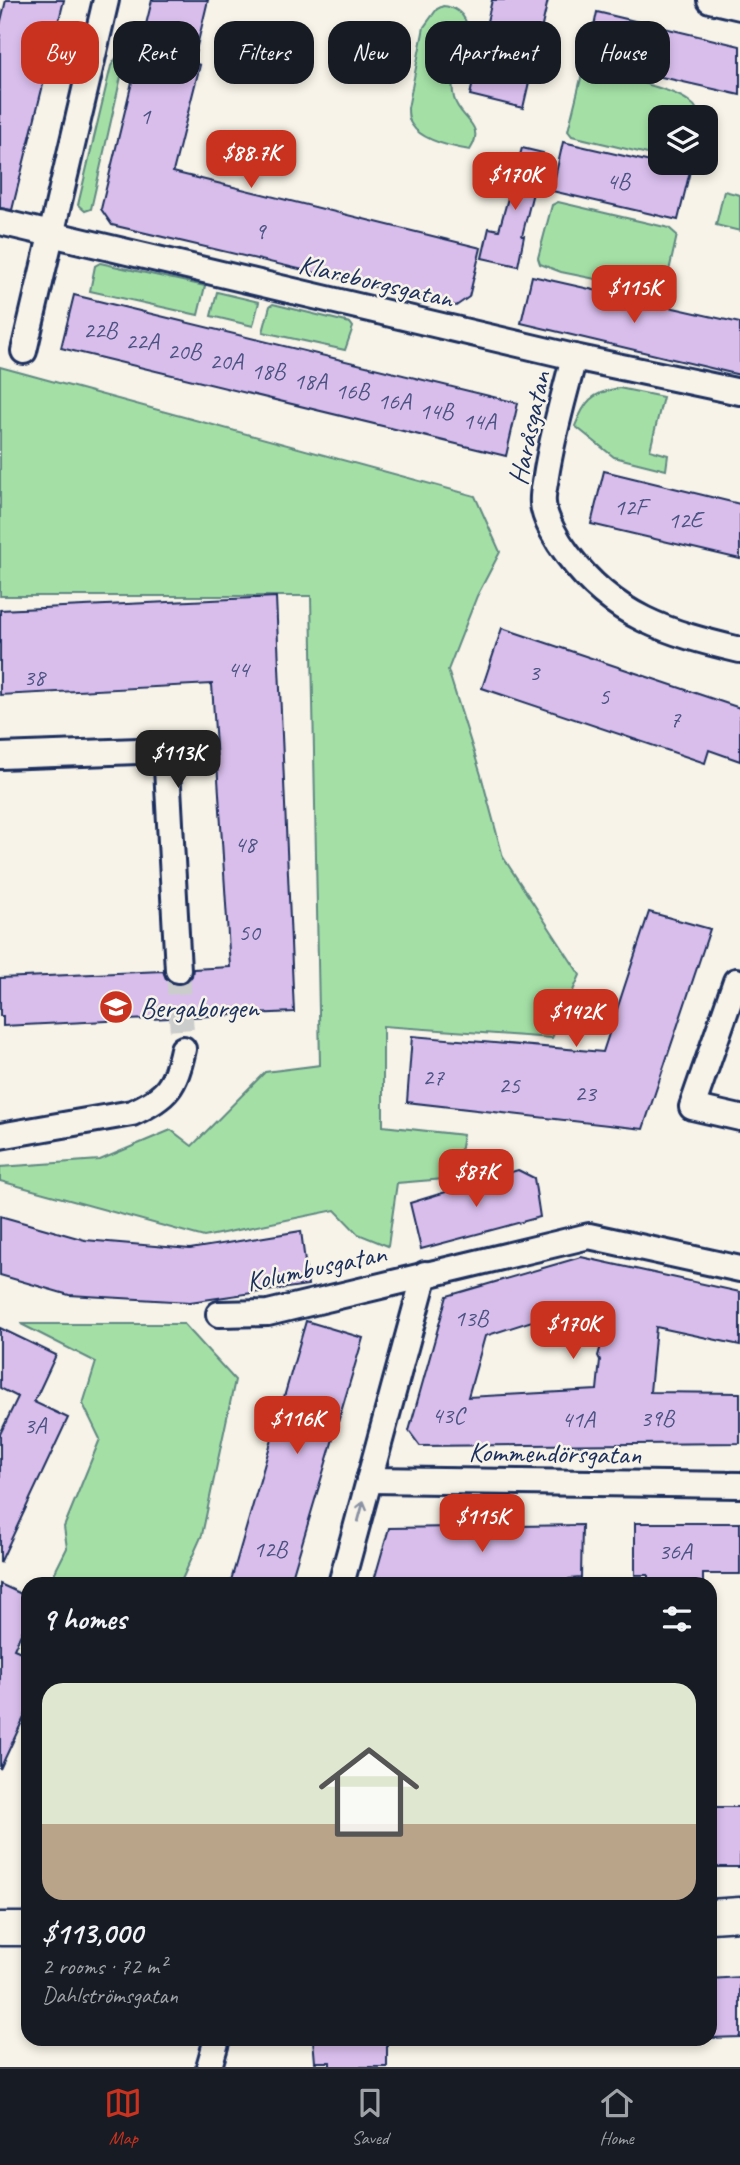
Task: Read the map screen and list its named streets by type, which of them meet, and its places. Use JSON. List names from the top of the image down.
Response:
{
  "streets": {
    "street": [
      "Klareborgsgatan",
      "Haråsgatan",
      "Kolumbusgatan",
      "Kommendörsgatan"
    ]
  },
  "crossings": [
    ["Klareborgsgatan", "Haråsgatan"]
  ],
  "places": {
    "school or university": ["Bergaborgen"]
  },
  "house_numbers": [
    "1",
    "4B",
    "9",
    "22B",
    "22A",
    "20B",
    "20A",
    "18B",
    "18A",
    "16B",
    "16A",
    "14B",
    "14A",
    "12F",
    "12E",
    "44",
    "3",
    "38",
    "5",
    "7",
    "48",
    "50",
    "27",
    "25",
    "23",
    "13B",
    "43C",
    "39B",
    "41A",
    "3A",
    "12B",
    "36A"
  ],
  "page": {
    "chip": [
      "Buy",
      "Rent",
      "Filters",
      "New",
      "Apartment",
      "House"
    ],
    "price": [
      "$88.7K",
      "$170K",
      "$115K",
      "$113K",
      "$142K",
      "$87K",
      "$170K",
      "$116K",
      "$115K"
    ],
    "heading": "9 homes",
    "list": [
      {
        "name": "$113,000",
        "note": "2 rooms · 72 m² · Dahlströmsgatan"
      }
    ],
    "tabs": ["Map", "Saved", "Home"]
  }
}
